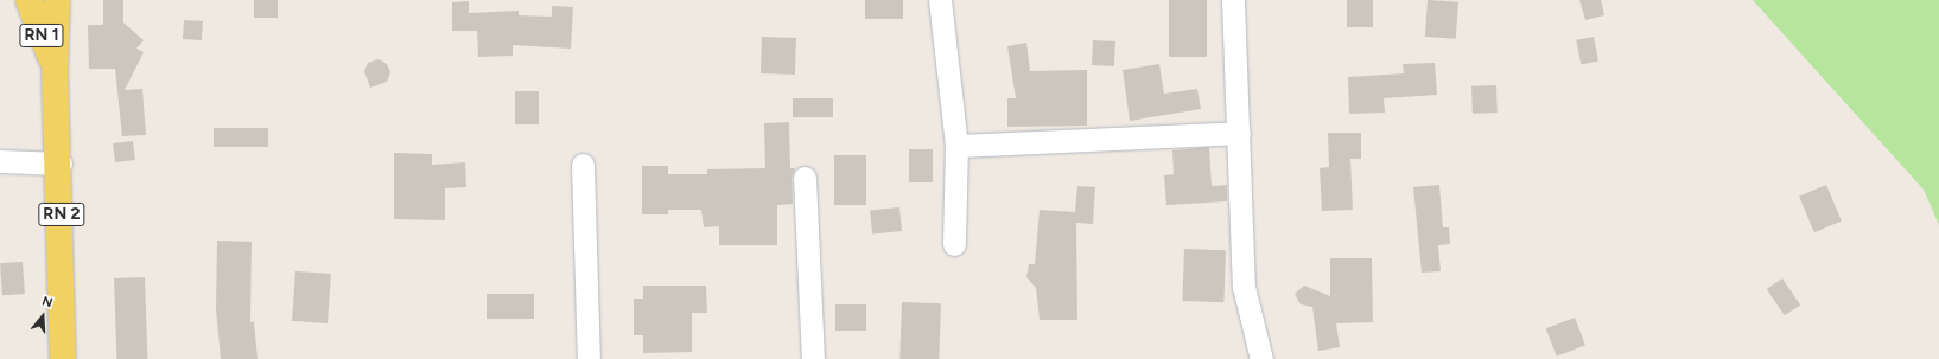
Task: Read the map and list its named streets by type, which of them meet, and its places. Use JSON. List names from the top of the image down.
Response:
{
  "streets": {
    "main road": ["RN 1", "RN 2"]
  },
  "crossings": [
    ["RN 1", "RN 2"]
  ],
  "north": "top"
}
